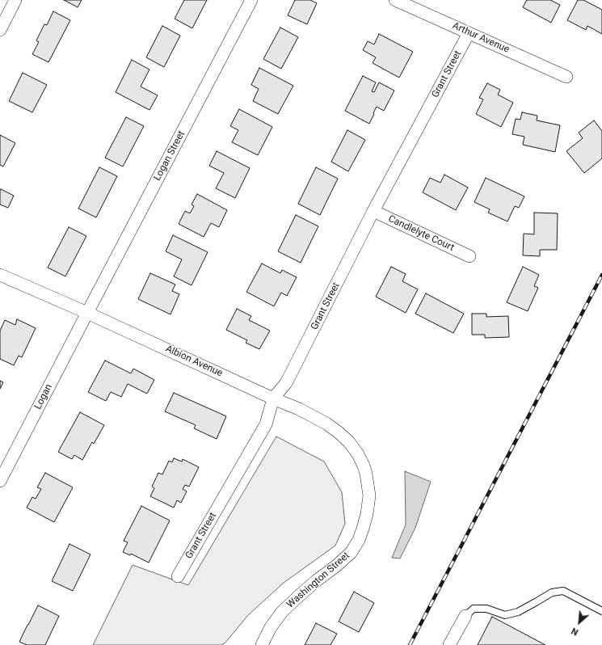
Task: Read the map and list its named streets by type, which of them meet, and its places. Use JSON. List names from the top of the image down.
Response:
{
  "streets": {
    "street": [
      "Arthur Avenue",
      "Grant Street",
      "Logan Street",
      "Candlelyte Court",
      "Albion Avenue",
      "Logan",
      "Washington Street"
    ]
  },
  "crossings": [
    ["Arthur Avenue", "Grant Street"],
    ["Grant Street", "Candlelyte Court"],
    ["Grant Street", "Albion Avenue"],
    ["Logan Street", "Albion Avenue"],
    ["Logan Street", "Logan"],
    ["Albion Avenue", "Logan"],
    ["Albion Avenue", "Washington Street"]
  ],
  "north": "bottom left"
}
